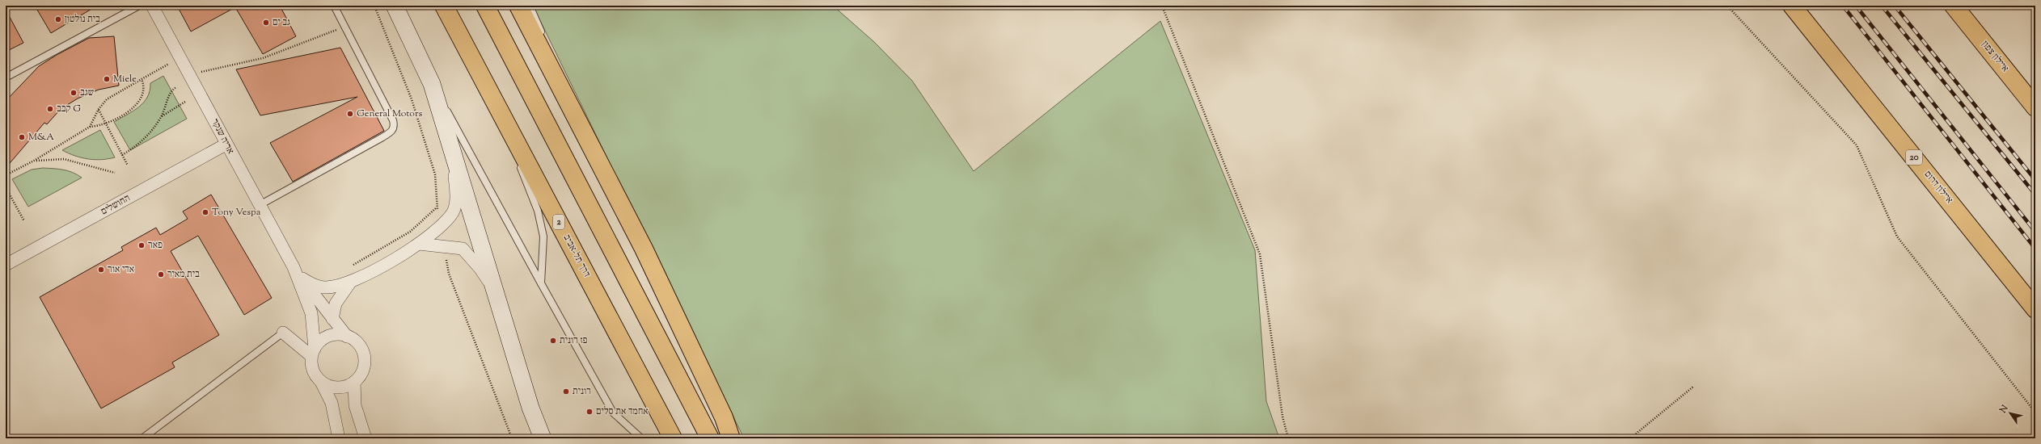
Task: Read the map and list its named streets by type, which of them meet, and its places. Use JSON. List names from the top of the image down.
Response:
{
  "streets": {
    "highway": [
      "איילון צפון",
      "20",
      "איילון דרום",
      "2",
      "דרך תל-אביב"
    ],
    "street": ["אריה שנקר", "החושלים"]
  },
  "crossings": [
    ["אריה שנקר", "החושלים"]
  ],
  "places": [
    "בית נולטון",
    "גב ים",
    "Miele",
    "שגב",
    "קבב G",
    "General Motors",
    "M&A",
    "Tony Vespa",
    "פאר",
    "אדי אור",
    "בית מאיר",
    "פז רונית",
    "רונית",
    "אחמד את סלים"
  ],
  "north": "top left"
}
